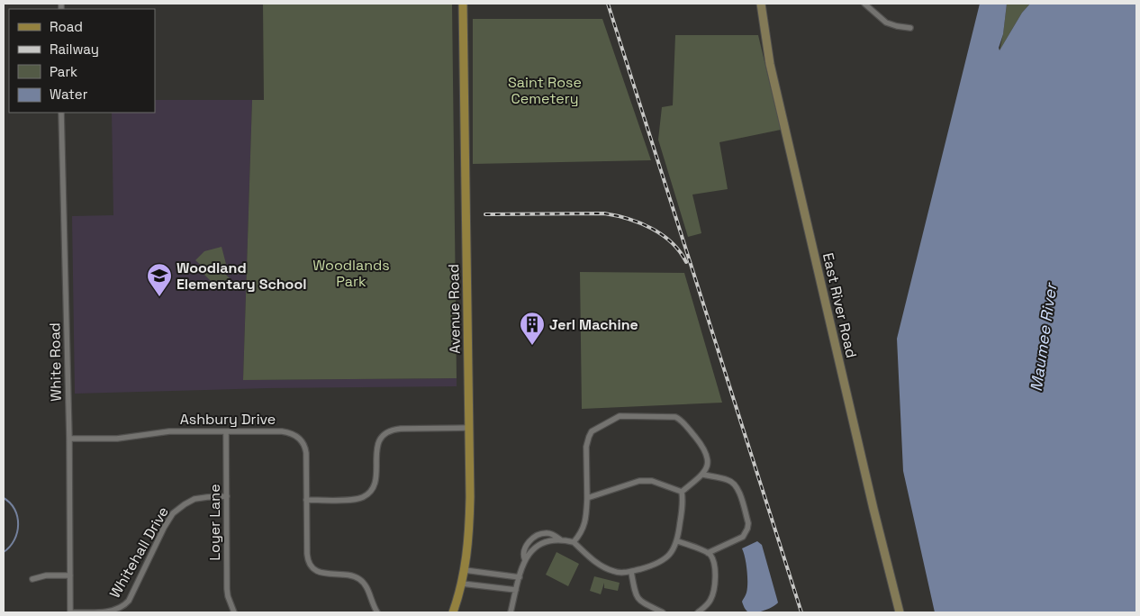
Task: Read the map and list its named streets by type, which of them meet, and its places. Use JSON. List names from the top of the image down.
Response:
{
  "streets": {
    "main road": ["East River Road", "Avenue Road"],
    "street": [
      "White Road",
      "Ashbury Drive",
      "Loyer Lane",
      "Whitehall Drive"
    ]
  },
  "crossings": [
    ["White Road", "Ashbury Drive"],
    ["White Road", "Whitehall Drive"],
    ["Ashbury Drive", "Loyer Lane"],
    ["Loyer Lane", "Whitehall Drive"]
  ],
  "water": ["Maumee River"],
  "parks": ["Saint Rose Cemetery", "Woodlands Park"],
  "places": {
    "school or university": ["Woodland Elementary School"],
    "building": ["Jerl Machine"]
  },
  "legend": [
    "Road",
    "Railway",
    "Park",
    "Water"
  ]
}
